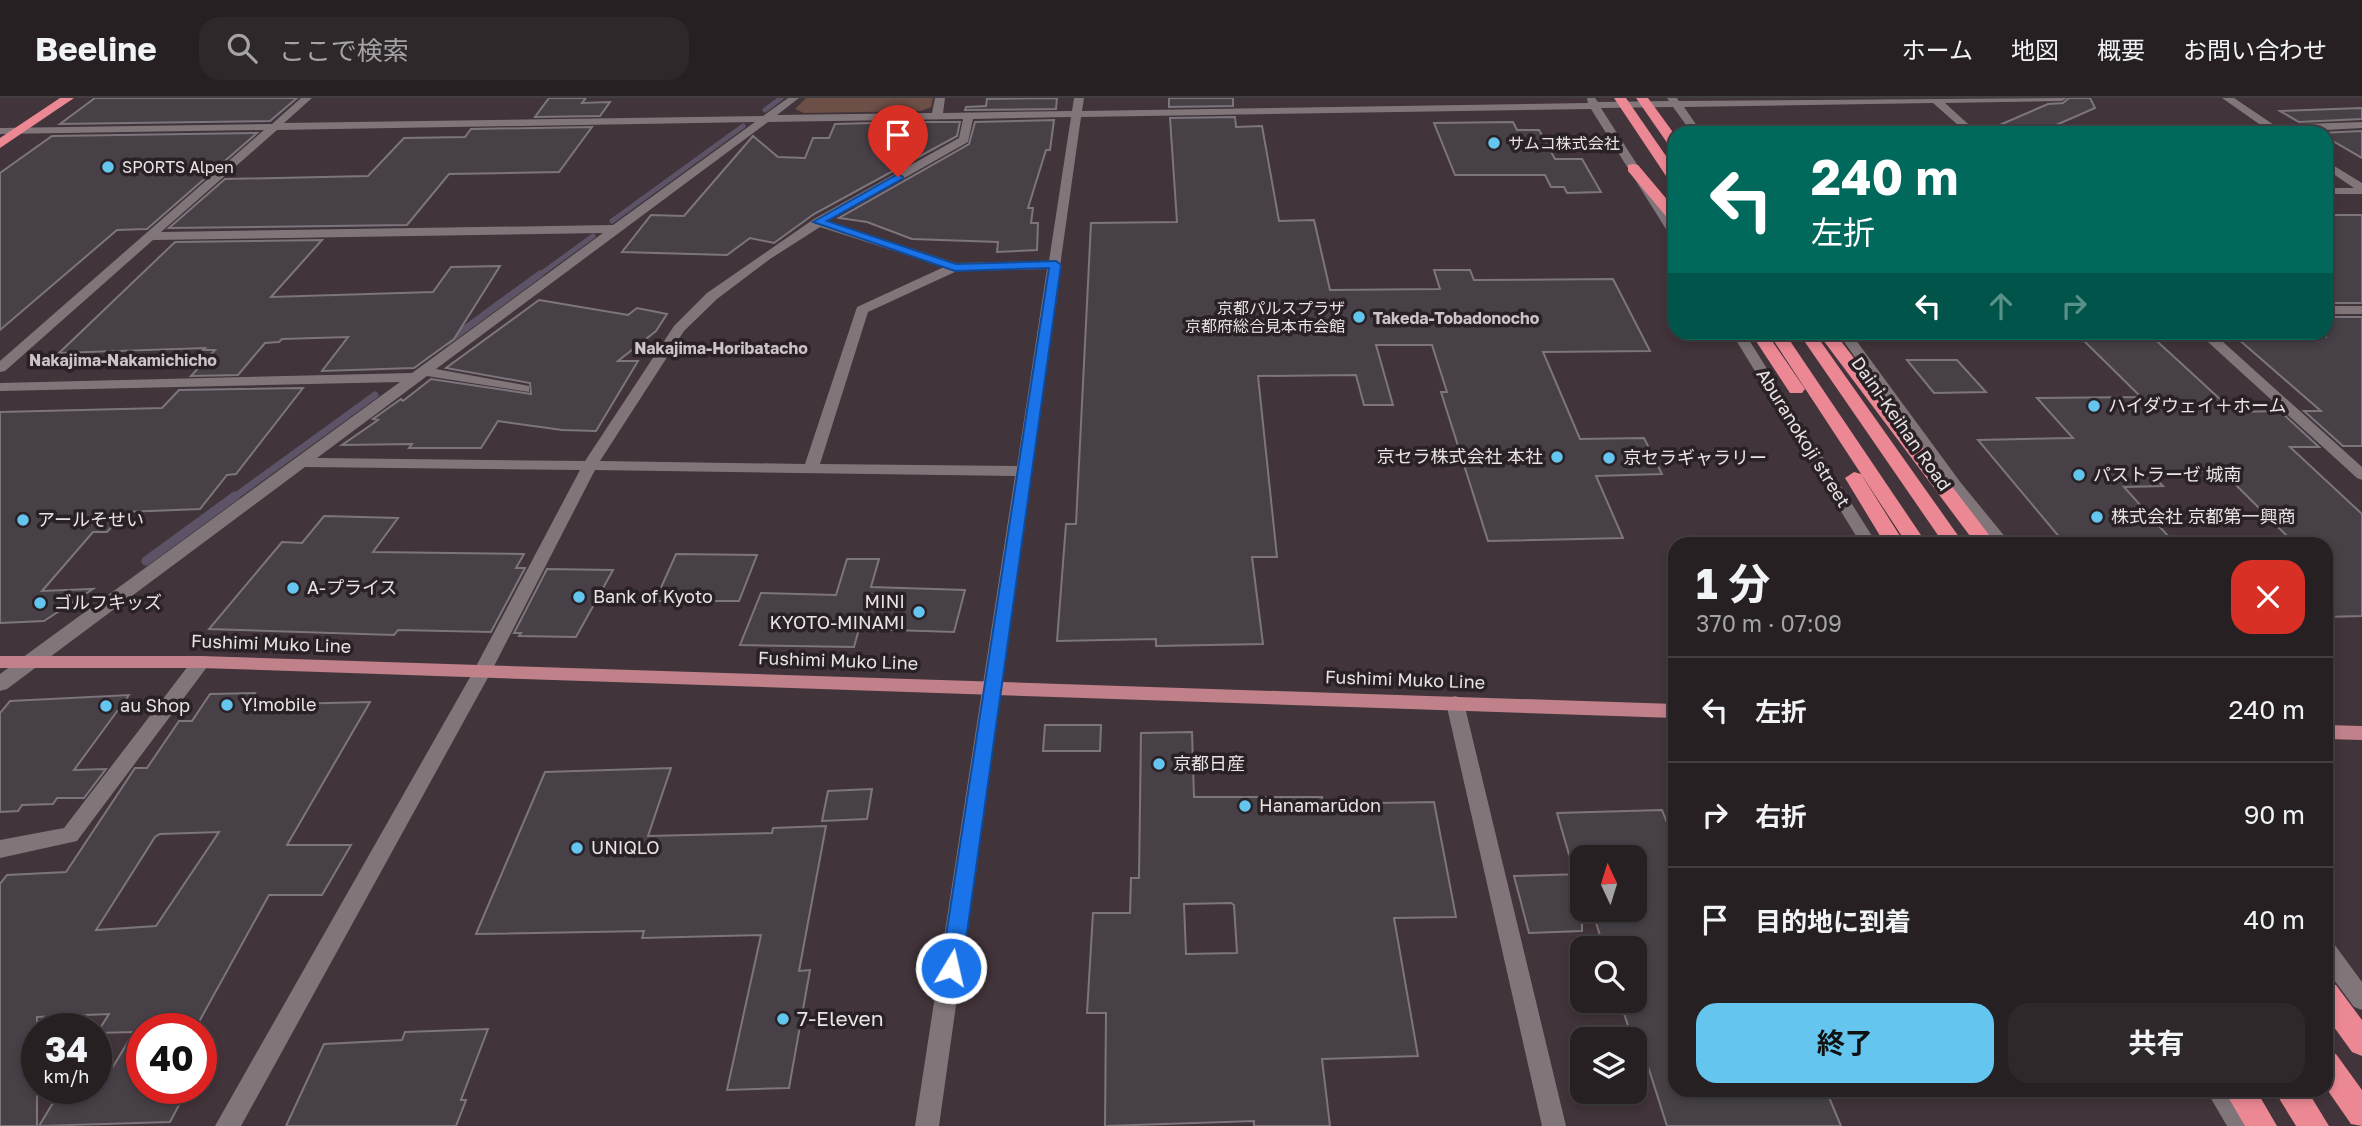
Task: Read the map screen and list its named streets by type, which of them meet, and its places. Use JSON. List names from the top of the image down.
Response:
{
  "streets": {
    "highway": ["Daini-Keihan Road"],
    "main road": ["Fushimi Muko Line"],
    "street": ["Aburanokoji street"]
  },
  "districts": ["Takeda-Tobadonocho", "Nakajima-Horibatacho", "Nakajima-Nakamichicho"],
  "places": [
    "サムコ株式会社",
    "SPORTS Alpen",
    "京都パルスプラザ 京都府総合見本市会館",
    "ハイダウェイ＋ホーム",
    "京セラ株式会社 本社",
    "京セラギャラリー",
    "パストラーゼ 城南",
    "株式会社 京都第一興商",
    "アールそせい",
    "A-プライス",
    "Bank of Kyoto",
    "ゴルフキッズ",
    "MINI KYOTO-MINAMI",
    "Y!mobile",
    "au Shop",
    "京都日産",
    "Hanamarūdon",
    "UNIQLO",
    "7-Eleven"
  ],
  "north": "top",
  "page": {
    "header": "Beeline",
    "search": "ここで検索",
    "nav": [
      "ホーム",
      "地図",
      "概要",
      "お問い合わせ"
    ],
    "turn": ["240 m", "左折"],
    "heading": ["1 分", "370 m · 07:09"],
    "list": [
      {
        "name": "左折",
        "value": "240 m"
      },
      {
        "name": "右折",
        "value": "90 m"
      },
      {
        "name": "目的地に到着",
        "value": "40 m"
      }
    ],
    "buttons": ["終了", "共有"],
    "speed": "34 km/h",
    "limit": "40"
  }
}
